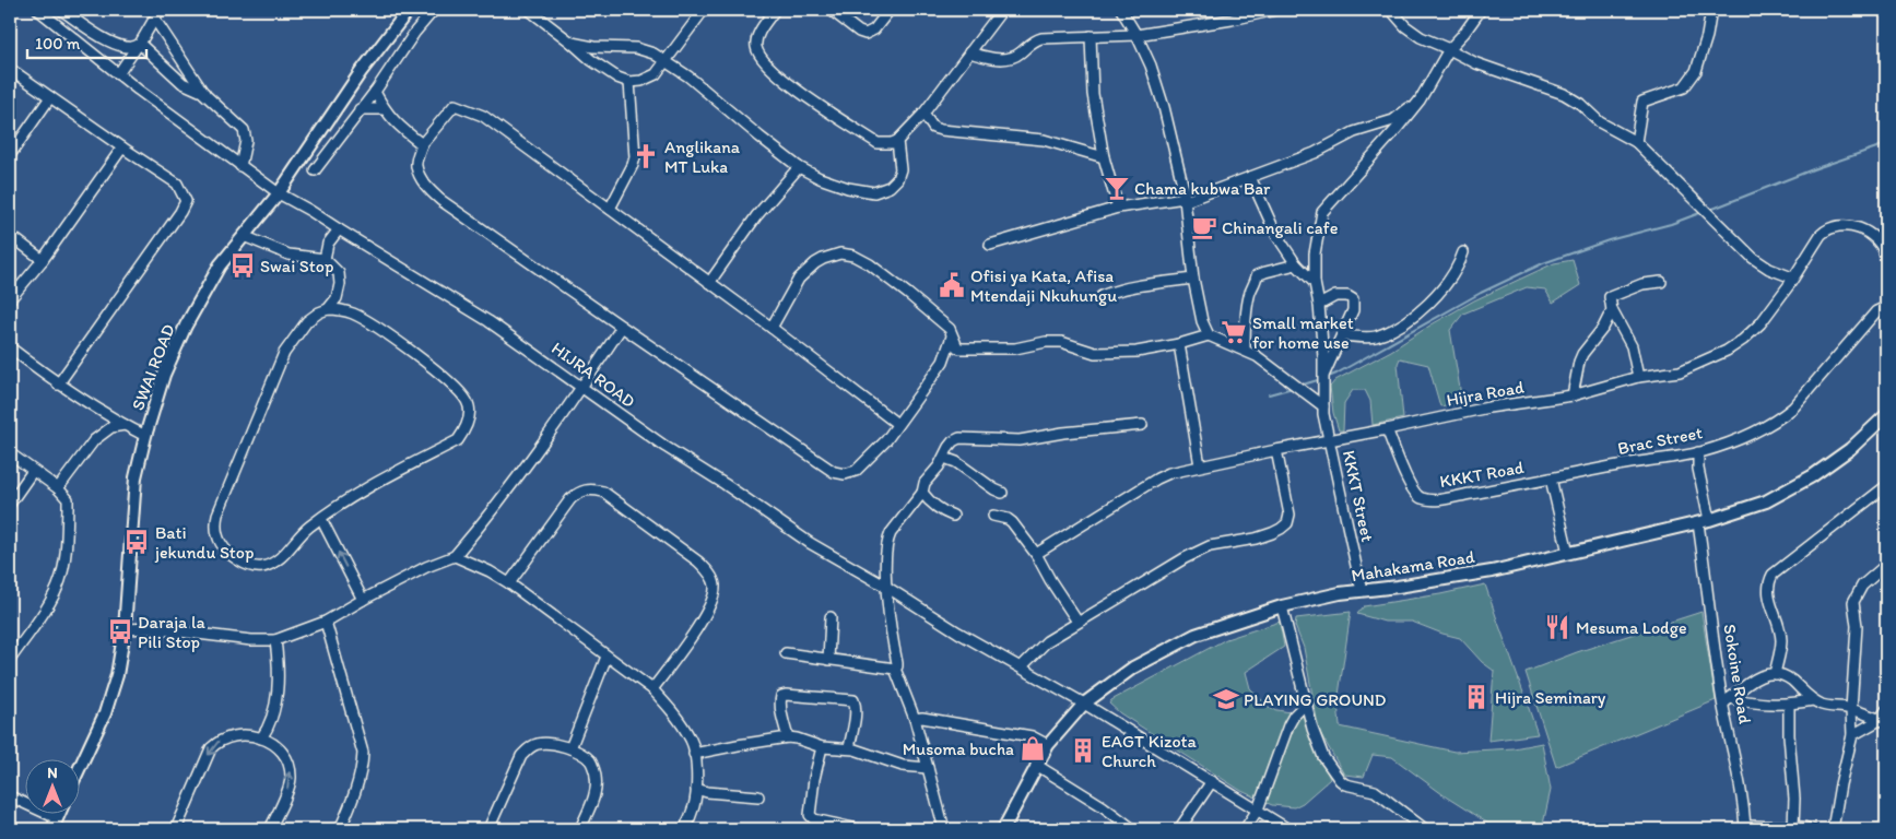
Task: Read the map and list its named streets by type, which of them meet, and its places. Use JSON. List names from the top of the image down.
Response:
{
  "streets": {
    "street": [
      "SWAI ROAD",
      "HIJRA ROAD",
      "Hijra Road",
      "Brac Street",
      "KKKT Road",
      "KKKT Street",
      "Mahakama Road",
      "Sokoine Road"
    ]
  },
  "crossings": [
    ["SWAI ROAD", "HIJRA ROAD"],
    ["HIJRA ROAD", "Mahakama Road"],
    ["Hijra Road", "KKKT Road"],
    ["Hijra Road", "KKKT Street"],
    ["Brac Street", "KKKT Road"],
    ["Brac Street", "Sokoine Road"],
    ["KKKT Road", "Mahakama Road"],
    ["KKKT Street", "Mahakama Road"],
    ["Mahakama Road", "Sokoine Road"]
  ],
  "places": {
    "church": ["Anglikana MT Luka"],
    "bar": ["Chama kubwa Bar"],
    "cafe": ["Chinangali cafe"],
    "bus stop": ["Swai Stop", "Bati jekundu Stop", "Daraja la Pili Stop"],
    "public building": ["Ofisi ya Kata, Afisa Mtendaji Nkuhungu"],
    "supermarket": ["Small market for home use"],
    "restaurant": ["Mesuma Lodge"],
    "building": ["Hijra Seminary", "EAGT Kizota Church"],
    "school or university": ["PLAYING GROUND"],
    "shop": ["Musoma bucha"]
  },
  "scale_bar": "100 m",
  "north": "top"
}
